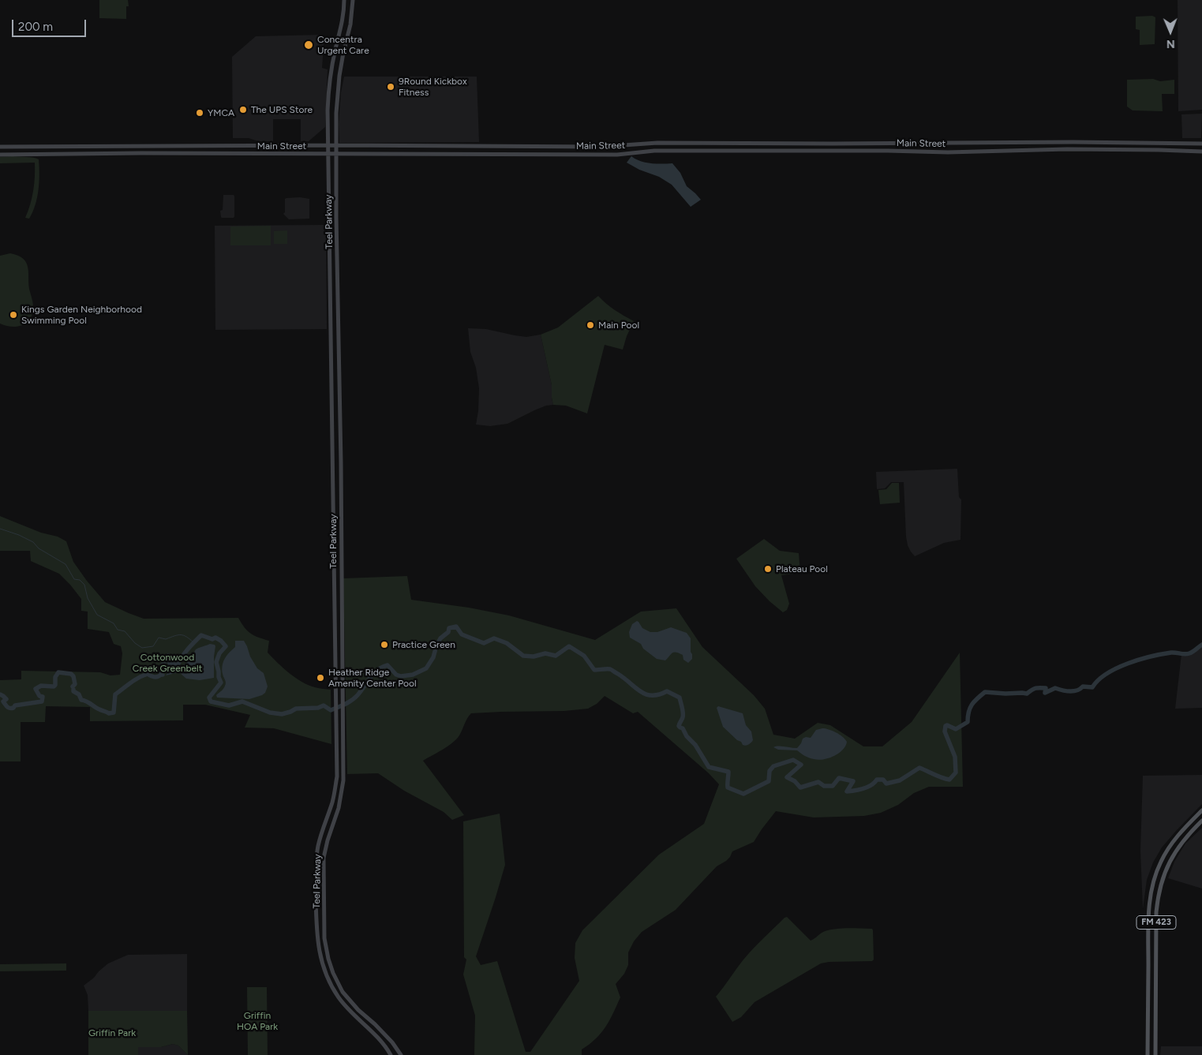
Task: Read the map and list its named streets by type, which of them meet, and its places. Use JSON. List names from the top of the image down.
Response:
{
  "streets": {
    "main road": ["Main Street", "Teel Parkway", "FM 423"]
  },
  "crossings": [
    ["Main Street", "Teel Parkway"]
  ],
  "parks": ["Cottonwood Creek Greenbelt", "Griffin HOA Park", "Griffin Park"],
  "places": [
    "Concentra Urgent Care",
    "9Round Kickbox Fitness",
    "The UPS Store",
    "YMCA",
    "Kings Garden Neighborhood Swimming Pool",
    "Main Pool",
    "Plateau Pool",
    "Practice Green",
    "Heather Ridge Amenity Center Pool"
  ],
  "scale_bar": "200 m",
  "north": "bottom"
}
